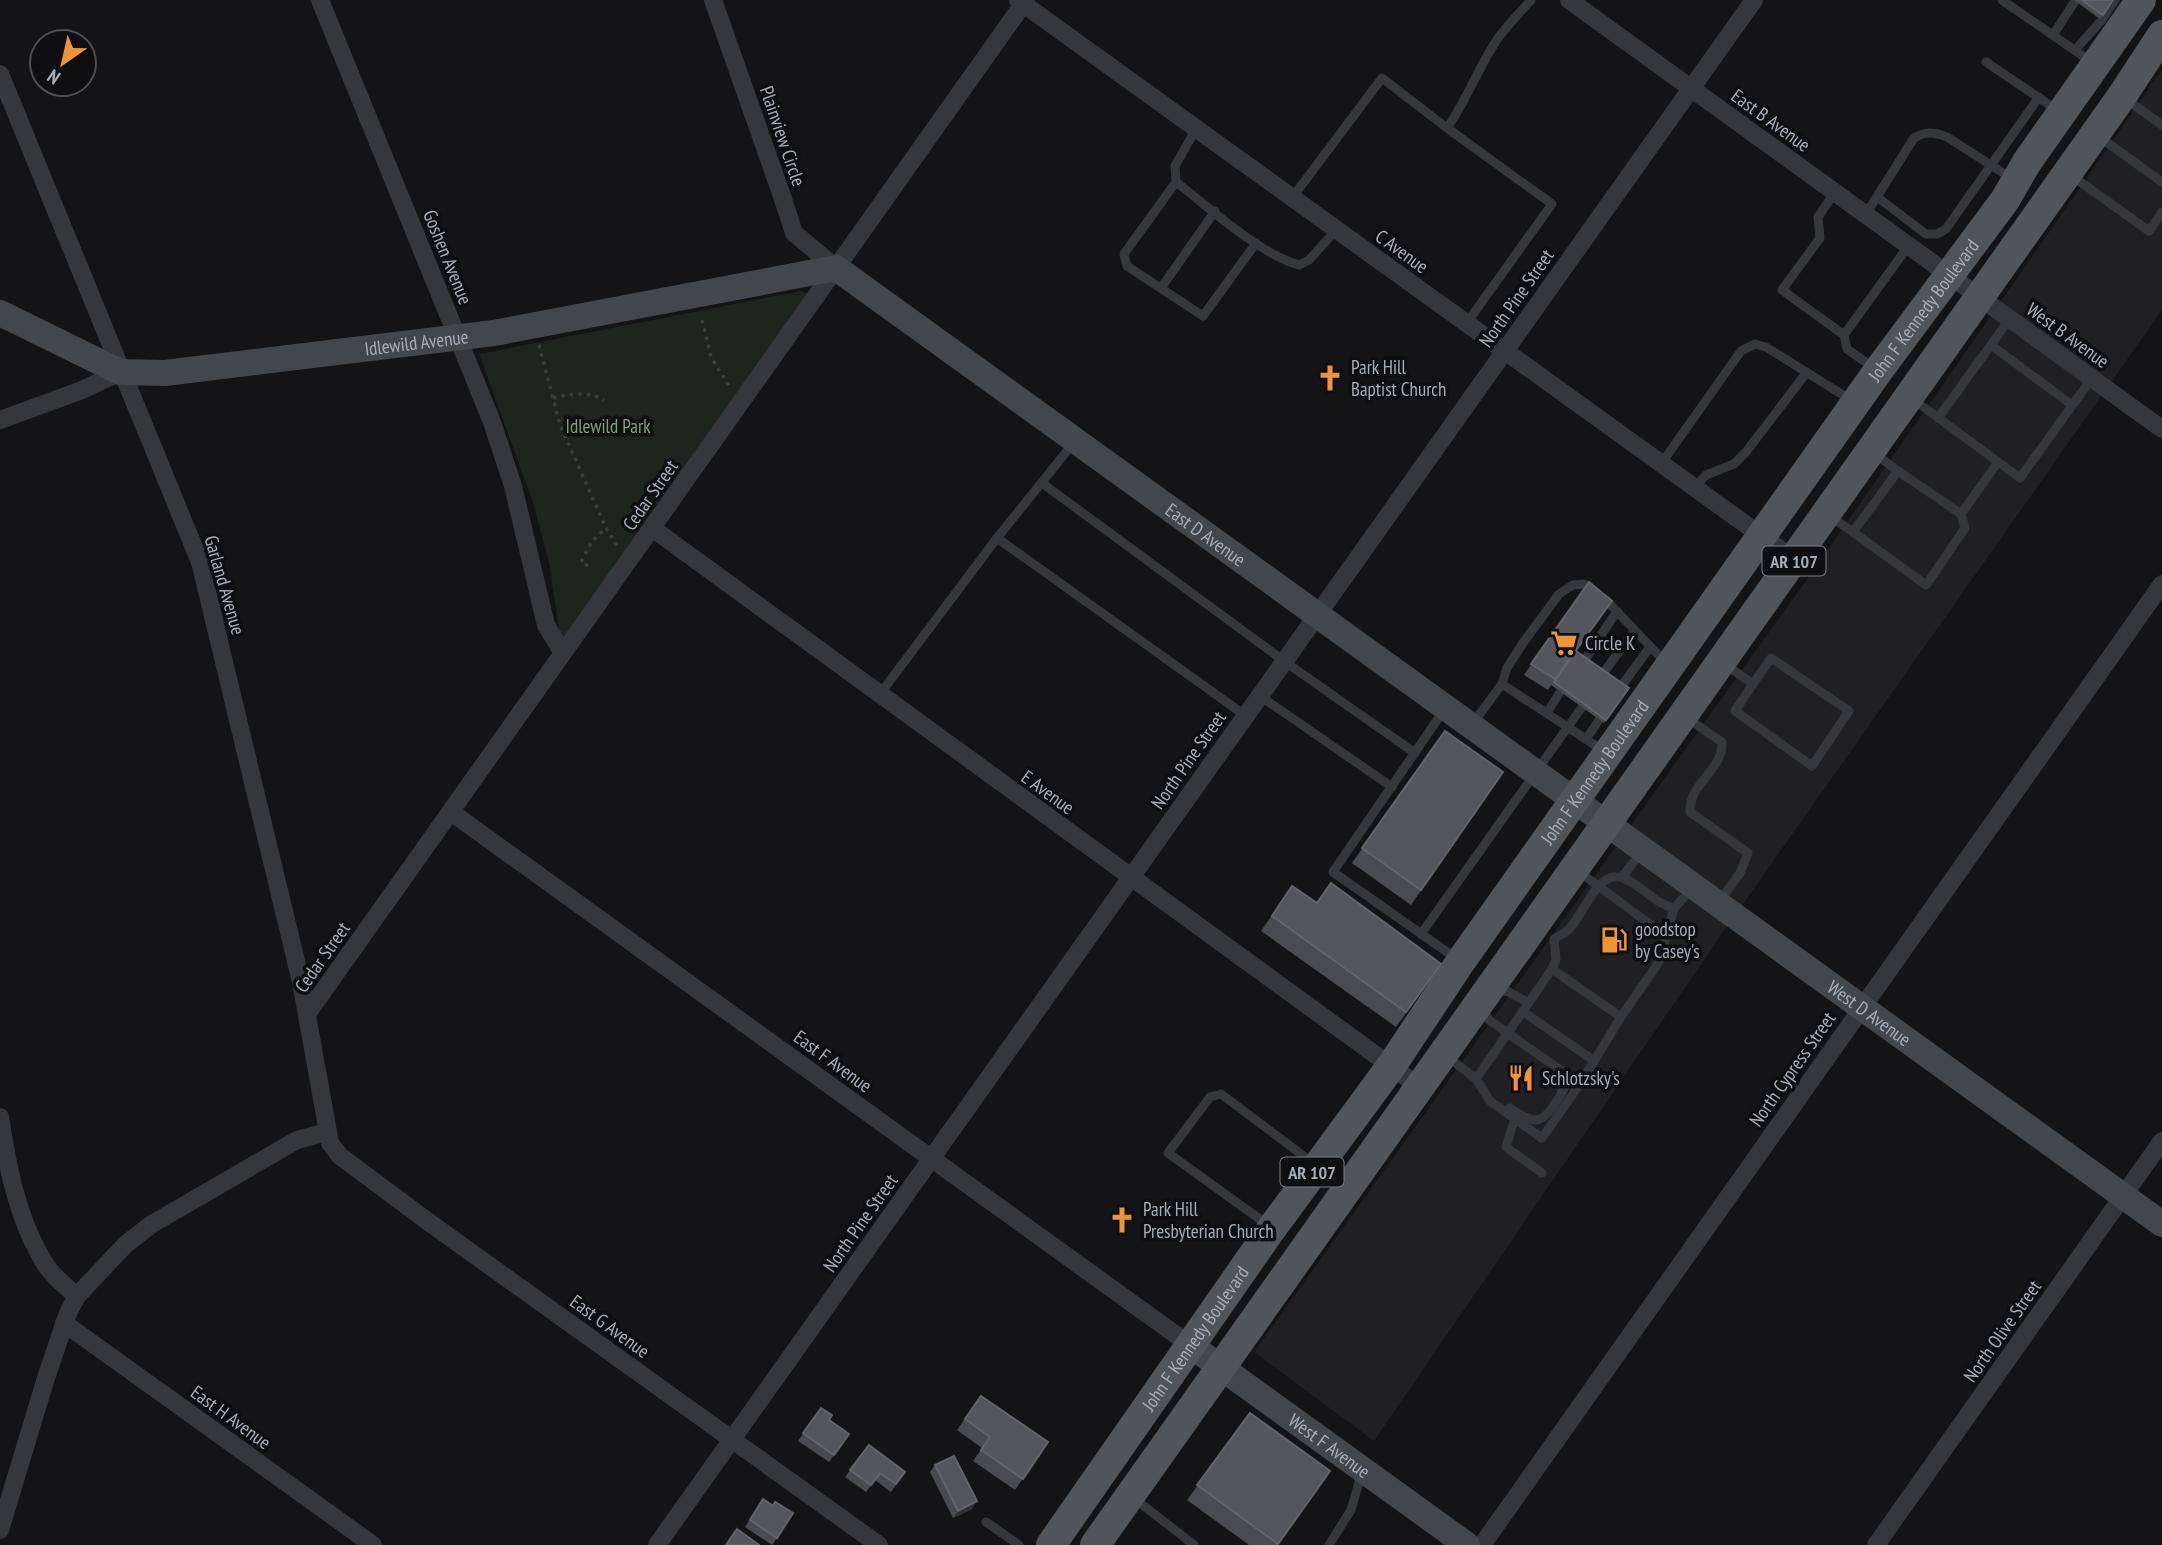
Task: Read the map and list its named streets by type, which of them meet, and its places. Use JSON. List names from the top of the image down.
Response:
{
  "streets": {
    "main road": ["John F Kennedy Boulevard", "AR 107"],
    "street": [
      "East B Avenue",
      "Plainview Circle",
      "C Avenue",
      "Goshen Avenue",
      "North Pine Street",
      "West B Avenue",
      "Idlewild Avenue",
      "Cedar Street",
      "East D Avenue",
      "Garland Avenue",
      "E Avenue",
      "West D Avenue",
      "East F Avenue",
      "North Cypress Street",
      "East G Avenue",
      "North Olive Street",
      "East H Avenue",
      "West F Avenue"
    ]
  },
  "crossings": [
    ["East B Avenue", "North Pine Street"],
    ["East B Avenue", "John F Kennedy Boulevard"],
    ["East B Avenue", "West B Avenue"],
    ["Plainview Circle", "Idlewild Avenue"],
    ["Plainview Circle", "Cedar Street"],
    ["Plainview Circle", "East D Avenue"],
    ["C Avenue", "North Pine Street"],
    ["C Avenue", "John F Kennedy Boulevard"],
    ["C Avenue", "Cedar Street"],
    ["Goshen Avenue", "Idlewild Avenue"],
    ["Goshen Avenue", "Cedar Street"],
    ["North Pine Street", "East D Avenue"],
    ["North Pine Street", "E Avenue"],
    ["North Pine Street", "East F Avenue"],
    ["North Pine Street", "East G Avenue"],
    ["John F Kennedy Boulevard", "West B Avenue"],
    ["John F Kennedy Boulevard", "East D Avenue"],
    ["John F Kennedy Boulevard", "E Avenue"],
    ["John F Kennedy Boulevard", "West D Avenue"],
    ["John F Kennedy Boulevard", "East F Avenue"],
    ["John F Kennedy Boulevard", "West F Avenue"],
    ["Idlewild Avenue", "Cedar Street"],
    ["Idlewild Avenue", "East D Avenue"],
    ["Idlewild Avenue", "Garland Avenue"],
    ["Cedar Street", "East D Avenue"],
    ["Cedar Street", "Garland Avenue"],
    ["Cedar Street", "E Avenue"],
    ["Cedar Street", "East F Avenue"],
    ["East D Avenue", "West D Avenue"],
    ["Garland Avenue", "East G Avenue"],
    ["West D Avenue", "North Cypress Street"],
    ["West D Avenue", "North Olive Street"],
    ["East F Avenue", "West F Avenue"]
  ],
  "parks": ["Idlewild Park"],
  "places": {
    "church": ["Park Hill Baptist Church", "Park Hill Presbyterian Church"],
    "supermarket": ["Circle K"],
    "fuel station": ["goodstop by Casey's"],
    "restaurant": ["Schlotzsky's"]
  },
  "north": "bottom left"
}
